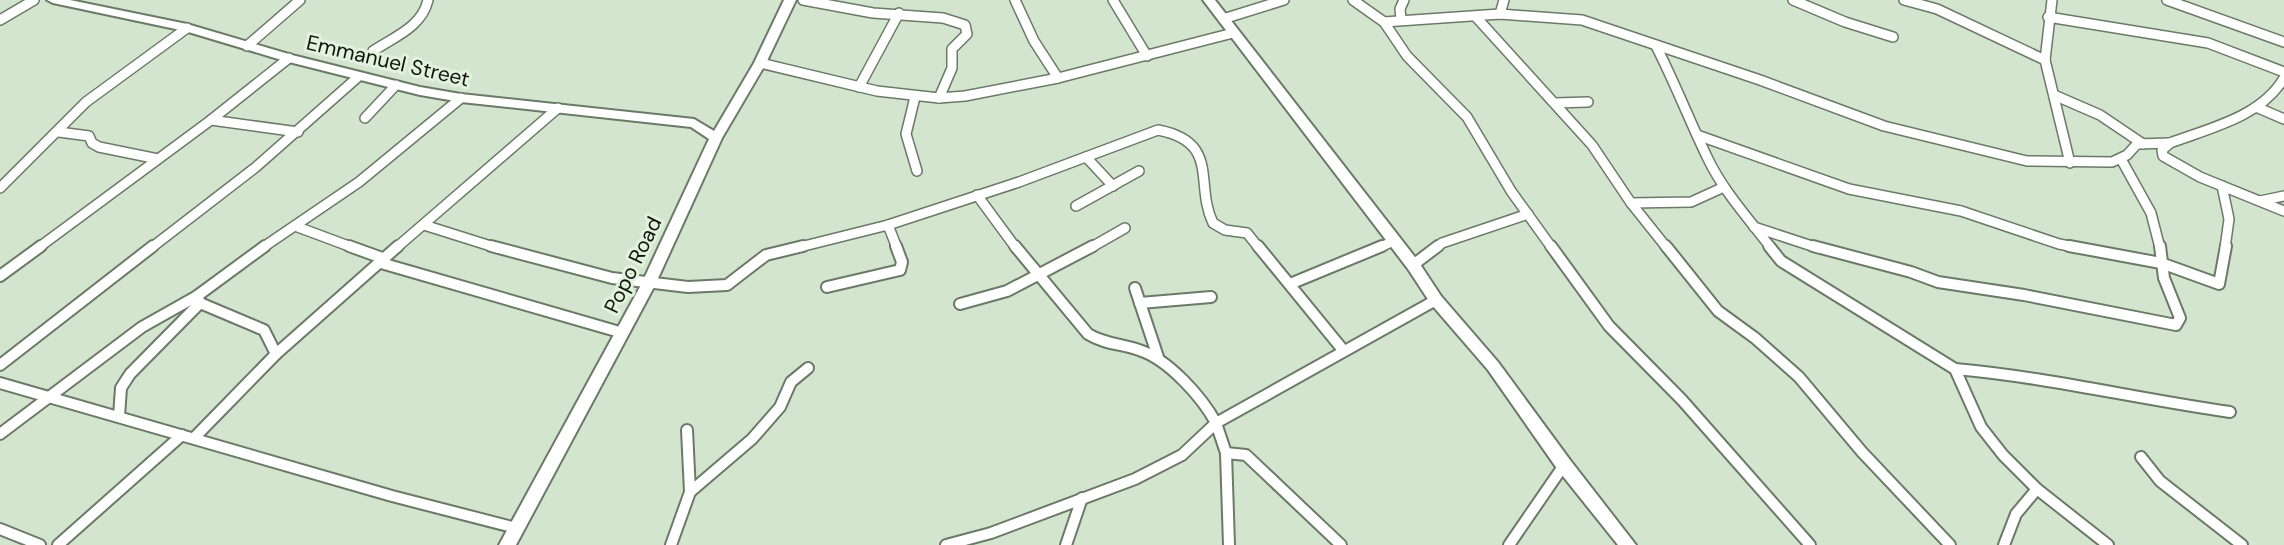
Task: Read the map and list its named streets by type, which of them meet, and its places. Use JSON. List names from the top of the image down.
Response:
{
  "streets": {
    "main road": ["Emmanuel Street", "Popo Road"]
  },
  "crossings": [
    ["Emmanuel Street", "Popo Road"]
  ]
}
